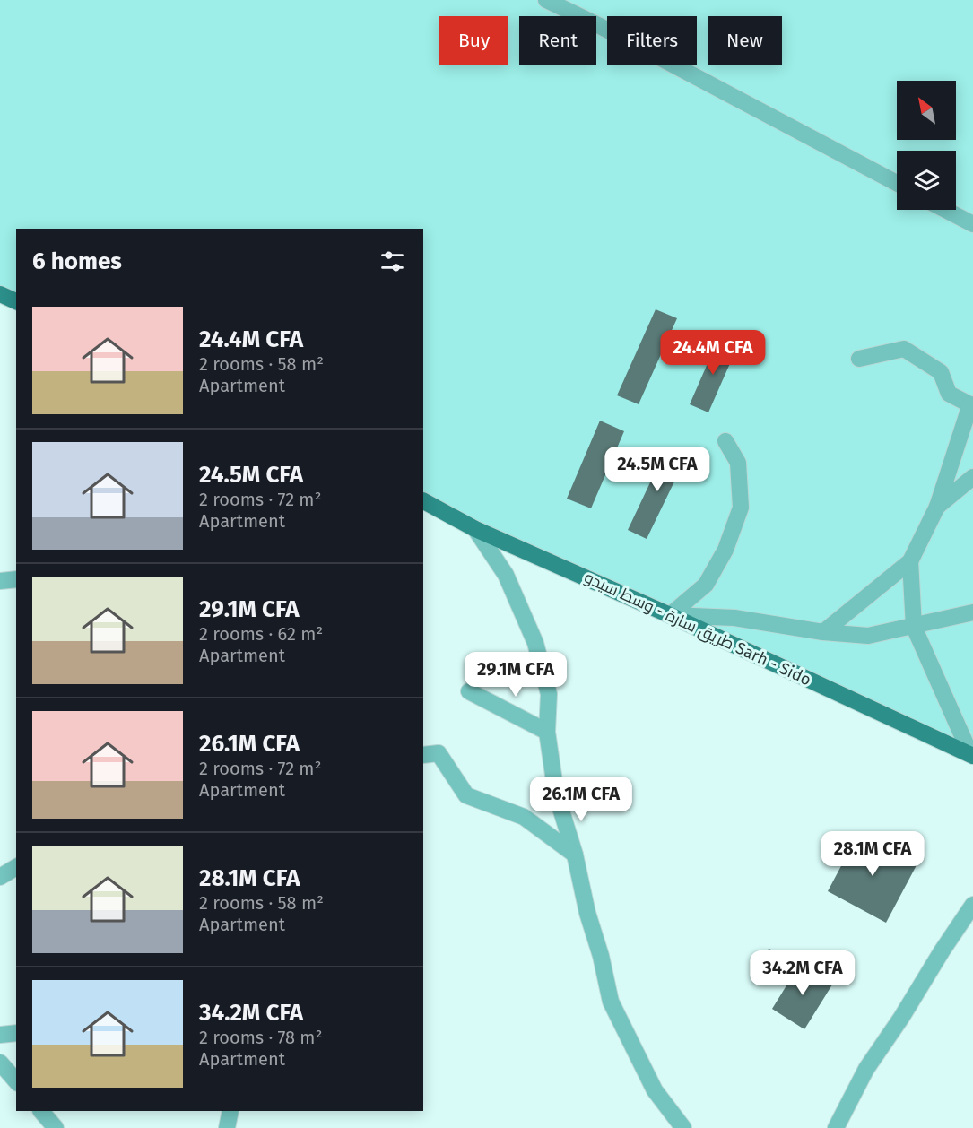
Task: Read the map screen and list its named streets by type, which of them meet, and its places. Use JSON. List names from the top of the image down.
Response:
{
  "streets": {
    "main road": ["طريق سارة - وسط سيدو Sarh - Sido"]
  },
  "north": "top left",
  "page": {
    "chip": [
      "Buy",
      "Rent",
      "Filters",
      "New"
    ],
    "heading": "6 homes",
    "list": [
      {
        "name": "24.4M CFA",
        "note": "2 rooms · 58 m² · Apartment"
      },
      {
        "name": "24.5M CFA",
        "note": "2 rooms · 72 m² · Apartment"
      },
      {
        "name": "29.1M CFA",
        "note": "2 rooms · 62 m² · Apartment"
      },
      {
        "name": "26.1M CFA",
        "note": "2 rooms · 72 m² · Apartment"
      },
      {
        "name": "28.1M CFA",
        "note": "2 rooms · 58 m² · Apartment"
      },
      {
        "name": "34.2M CFA",
        "note": "2 rooms · 78 m² · Apartment"
      }
    ],
    "price": [
      "24.4M CFA",
      "24.5M CFA",
      "29.1M CFA",
      "26.1M CFA",
      "28.1M CFA",
      "34.2M CFA"
    ]
  }
}
